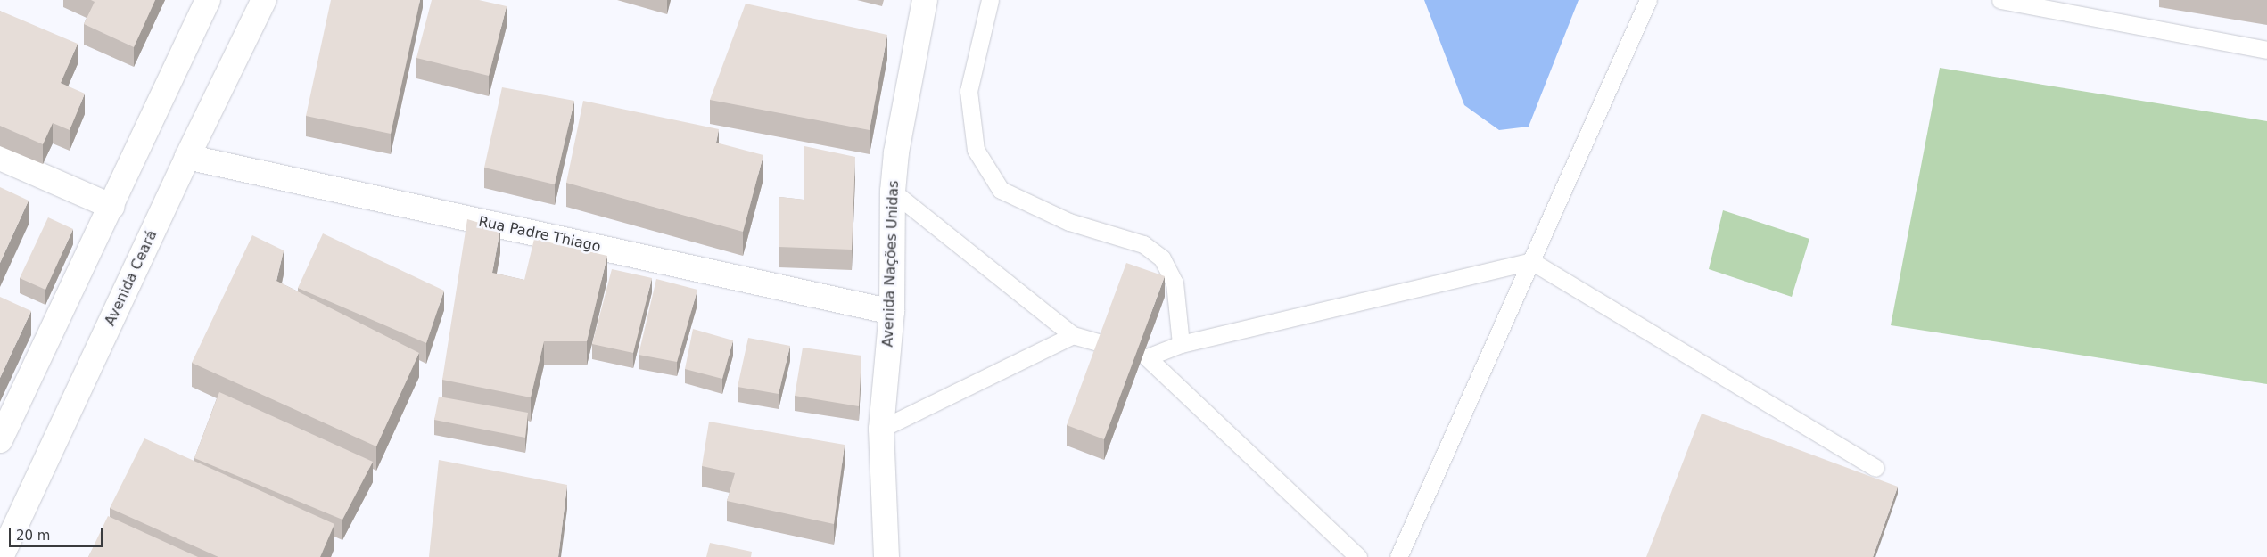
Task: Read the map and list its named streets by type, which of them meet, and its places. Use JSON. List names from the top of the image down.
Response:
{
  "streets": {
    "street": ["Rua Padre Thiago", "Avenida Nações Unidas", "Avenida Ceará"]
  },
  "crossings": [
    ["Rua Padre Thiago", "Avenida Nações Unidas"],
    ["Rua Padre Thiago", "Avenida Ceará"]
  ],
  "scale_bar": "20 m"
}
